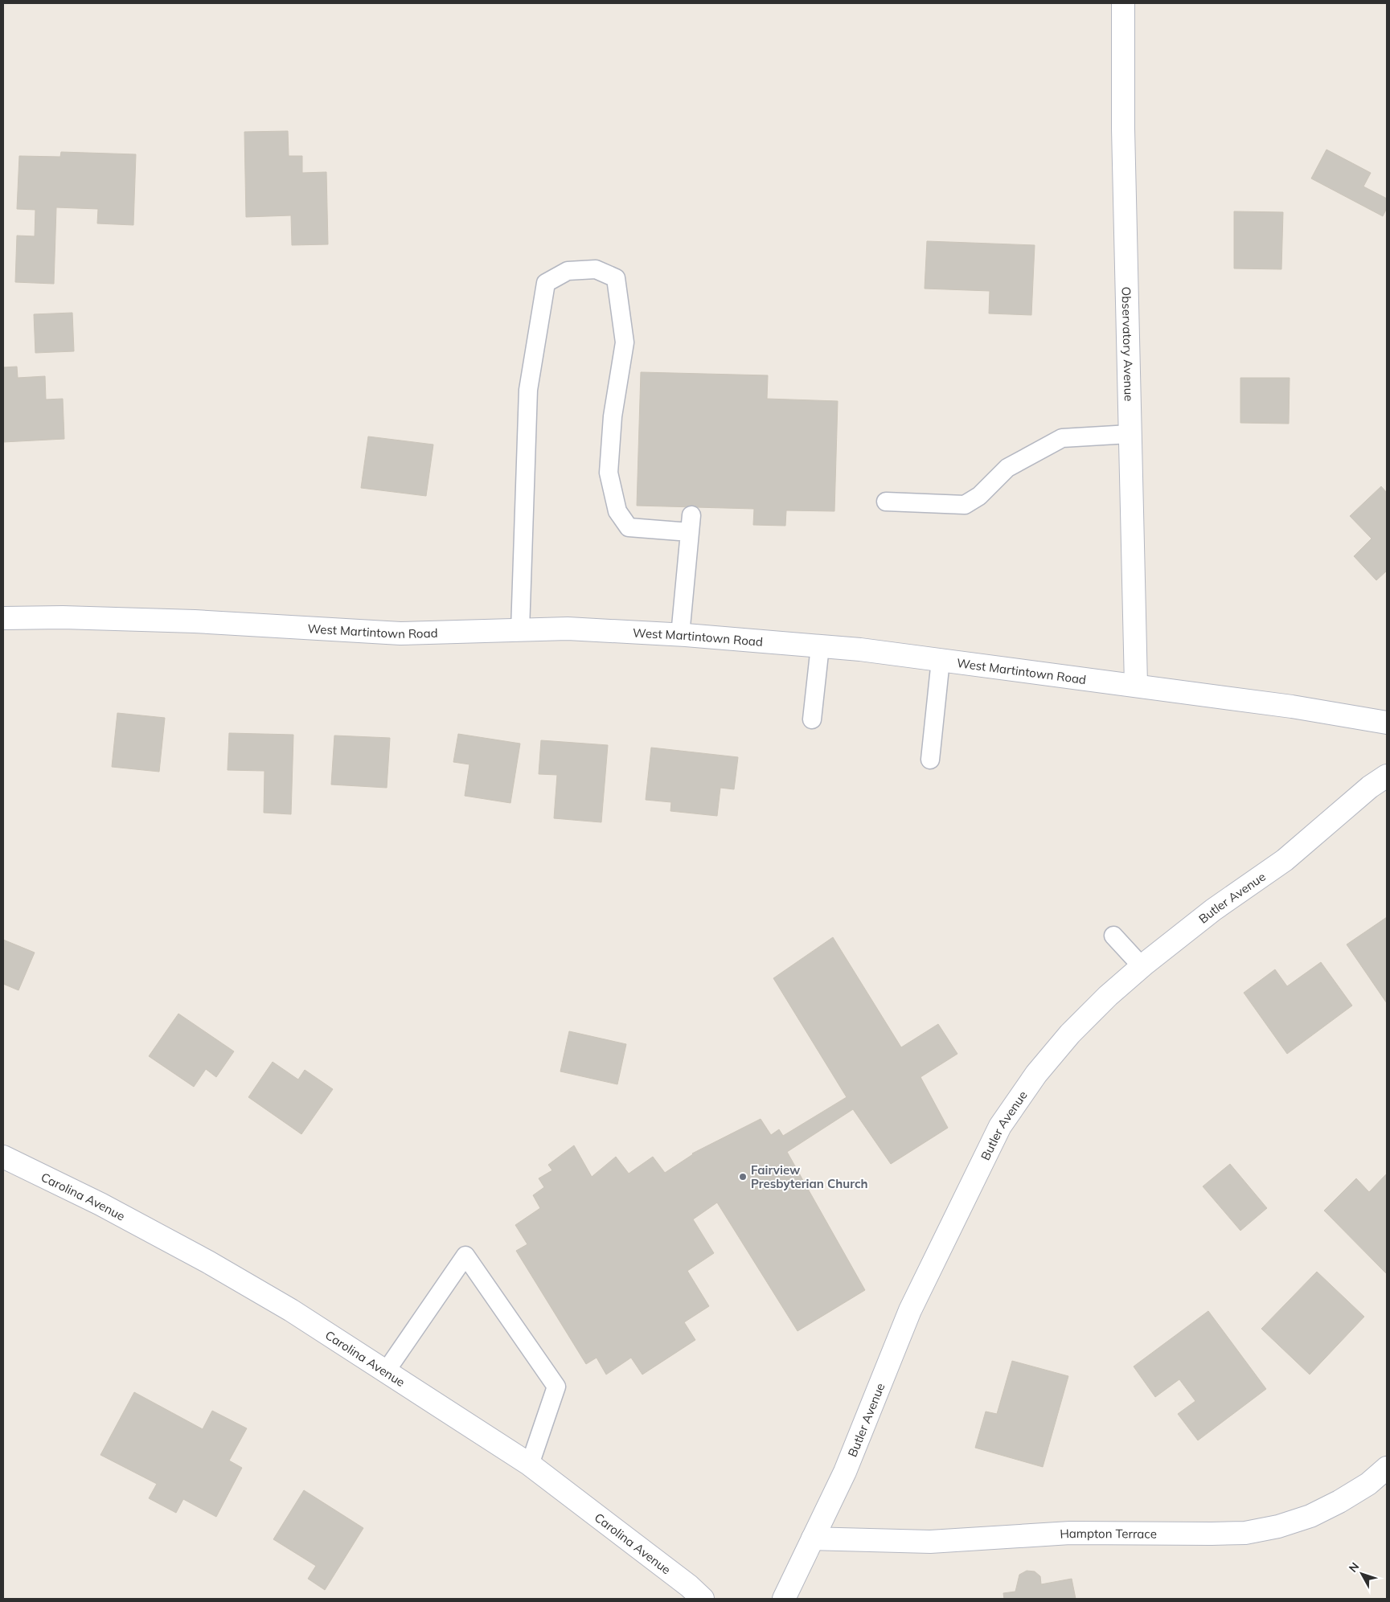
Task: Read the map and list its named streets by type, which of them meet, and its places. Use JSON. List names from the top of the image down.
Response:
{
  "streets": {
    "street": [
      "Observatory Avenue",
      "West Martintown Road",
      "Butler Avenue",
      "Carolina Avenue",
      "Hampton Terrace"
    ]
  },
  "crossings": [
    ["Observatory Avenue", "West Martintown Road"],
    ["Butler Avenue", "Hampton Terrace"]
  ],
  "places": ["Fairview Presbyterian Church"],
  "north": "top left"
}
